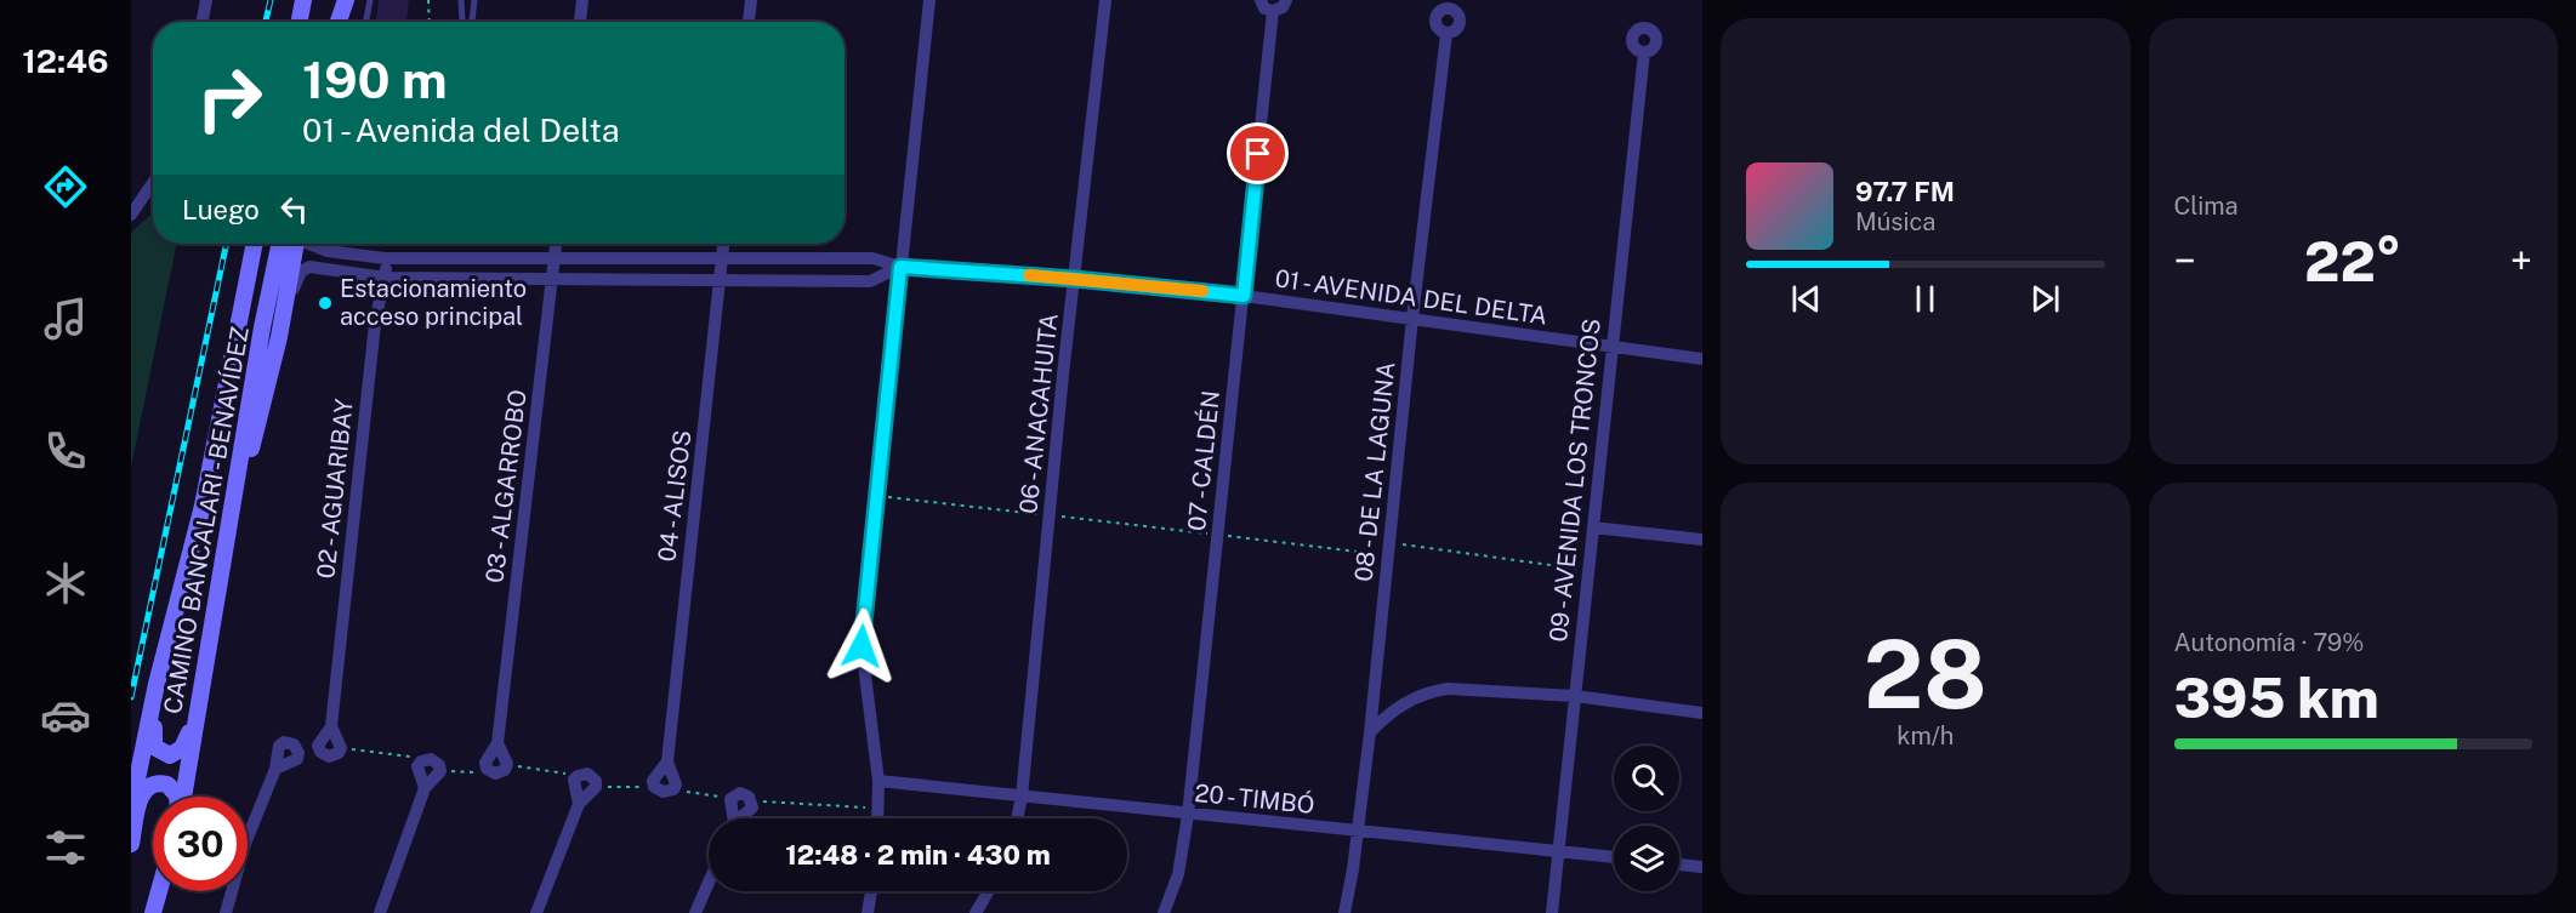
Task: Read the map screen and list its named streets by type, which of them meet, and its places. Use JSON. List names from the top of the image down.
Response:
{
  "streets": {
    "main road": ["CAMINO BANCALARI - BENAVÍDEZ"],
    "street": [
      "01 - AVENIDA DEL DELTA",
      "06 - ANACAHUITA",
      "07 - CALDÉN",
      "08 - DE LA LAGUNA",
      "09 - AVENIDA LOS TRONCOS",
      "03 - ALGARROBO",
      "02 - AGUARIBAY",
      "04 - ALISOS",
      "20 - TIMBÓ"
    ]
  },
  "crossings": [
    ["01 - AVENIDA DEL DELTA", "06 - ANACAHUITA"],
    ["01 - AVENIDA DEL DELTA", "07 - CALDÉN"],
    ["01 - AVENIDA DEL DELTA", "08 - DE LA LAGUNA"],
    ["01 - AVENIDA DEL DELTA", "09 - AVENIDA LOS TRONCOS"],
    ["01 - AVENIDA DEL DELTA", "03 - ALGARROBO"],
    ["01 - AVENIDA DEL DELTA", "02 - AGUARIBAY"],
    ["01 - AVENIDA DEL DELTA", "04 - ALISOS"],
    ["06 - ANACAHUITA", "20 - TIMBÓ"],
    ["07 - CALDÉN", "20 - TIMBÓ"],
    ["08 - DE LA LAGUNA", "20 - TIMBÓ"],
    ["09 - AVENIDA LOS TRONCOS", "20 - TIMBÓ"]
  ],
  "places": ["Estacionamiento acceso principal"],
  "page": {
    "tabs": "12:46",
    "tile": [
      "Clima",
      ["28", "km/h"],
      ["Autonomía · 79%", "395 km"]
    ],
    "turn": ["190 m", "01 - Avenida del Delta"],
    "song": ["97.7 FM", "Música"],
    "then": "Luego",
    "heat": ["−", "22°", "+"],
    "limit": "30",
    "trip": "12:48 · 2 min · 430 m"
  }
}
